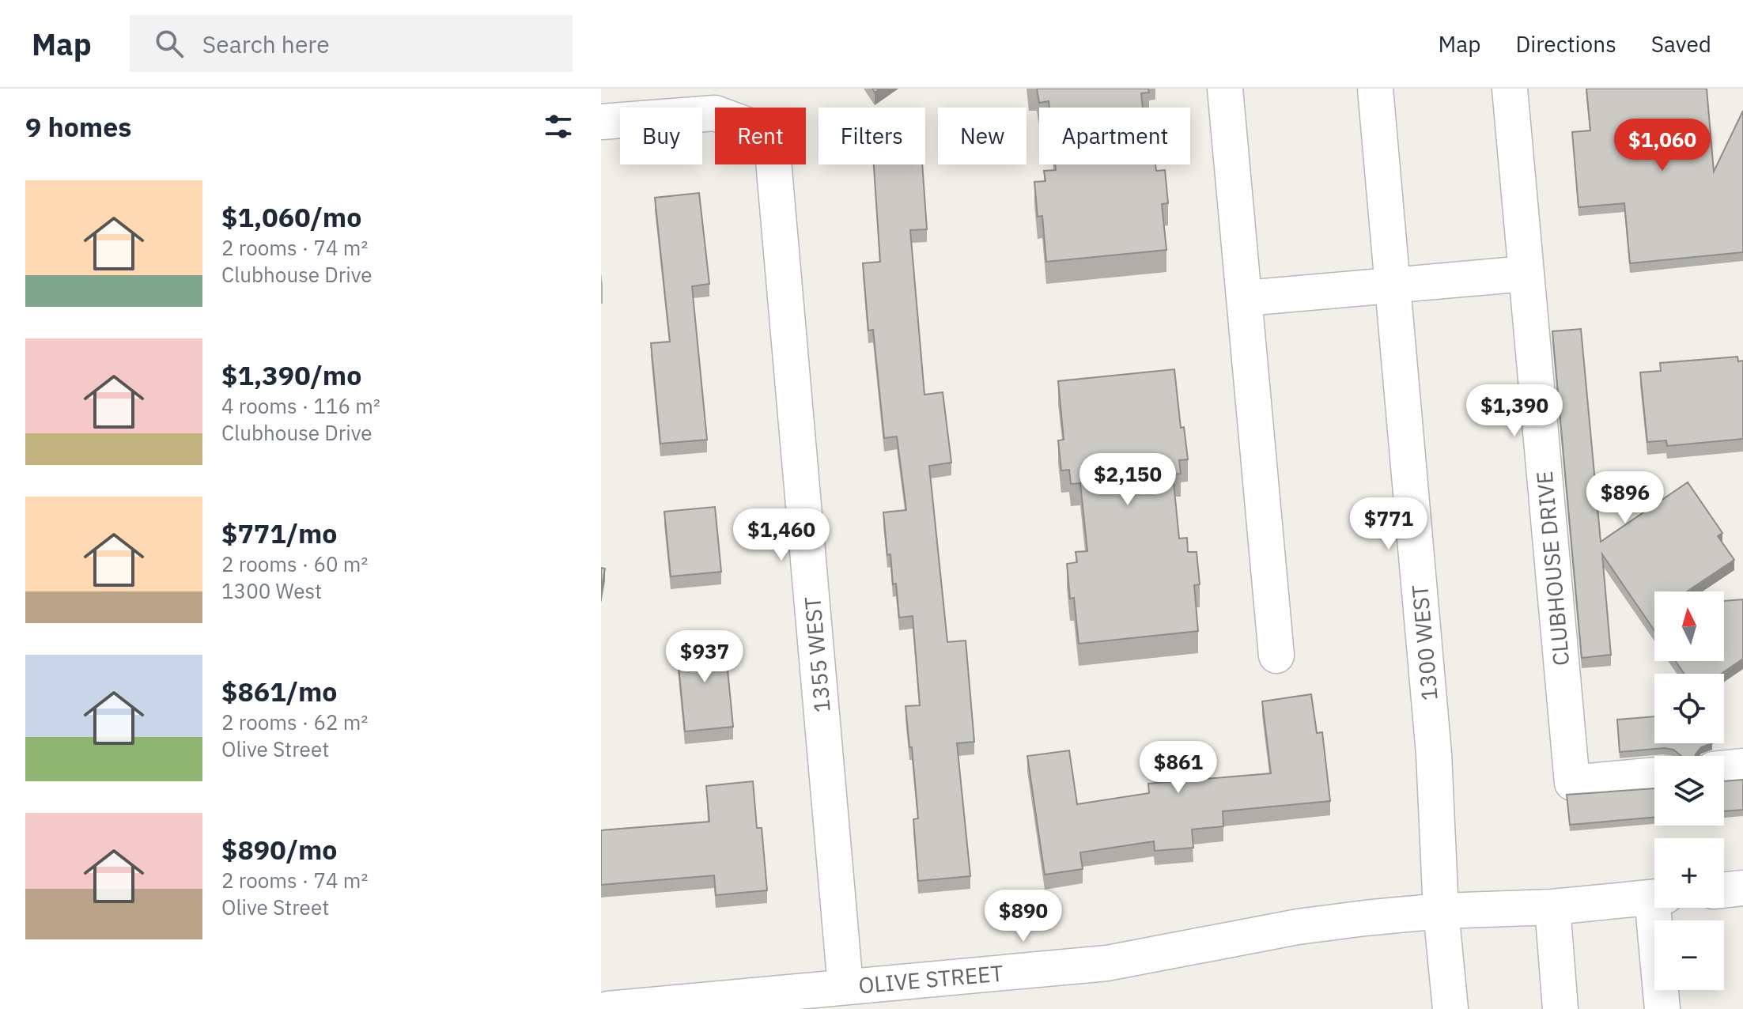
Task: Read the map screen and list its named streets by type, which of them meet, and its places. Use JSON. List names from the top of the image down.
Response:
{
  "streets": {
    "street": [
      "CLUBHOUSE DRIVE",
      "1300 WEST",
      "1355 WEST",
      "OLIVE STREET"
    ]
  },
  "crossings": [
    ["1300 WEST", "OLIVE STREET"],
    ["1355 WEST", "OLIVE STREET"]
  ],
  "north": "top",
  "page": {
    "header": "Map",
    "search": "Search here",
    "nav": ["Map", "Directions", "Saved"],
    "heading": "9 homes",
    "chip": [
      "Buy",
      "Rent",
      "Filters",
      "New",
      "Apartment"
    ],
    "price": [
      "$1,060",
      "$1,390",
      "$2,150",
      "$896",
      "$771",
      "$1,460",
      "$937",
      "$861",
      "$890"
    ],
    "list": [
      {
        "name": "$1,060/mo",
        "note": "2 rooms · 74 m² · Clubhouse Drive"
      },
      {
        "name": "$1,390/mo",
        "note": "4 rooms · 116 m² · Clubhouse Drive"
      },
      {
        "name": "$771/mo",
        "note": "2 rooms · 60 m² · 1300 West"
      },
      {
        "name": "$861/mo",
        "note": "2 rooms · 62 m² · Olive Street"
      },
      {
        "name": "$890/mo",
        "note": "2 rooms · 74 m² · Olive Street"
      }
    ],
    "map_buttons": ["+", "−"]
  }
}
